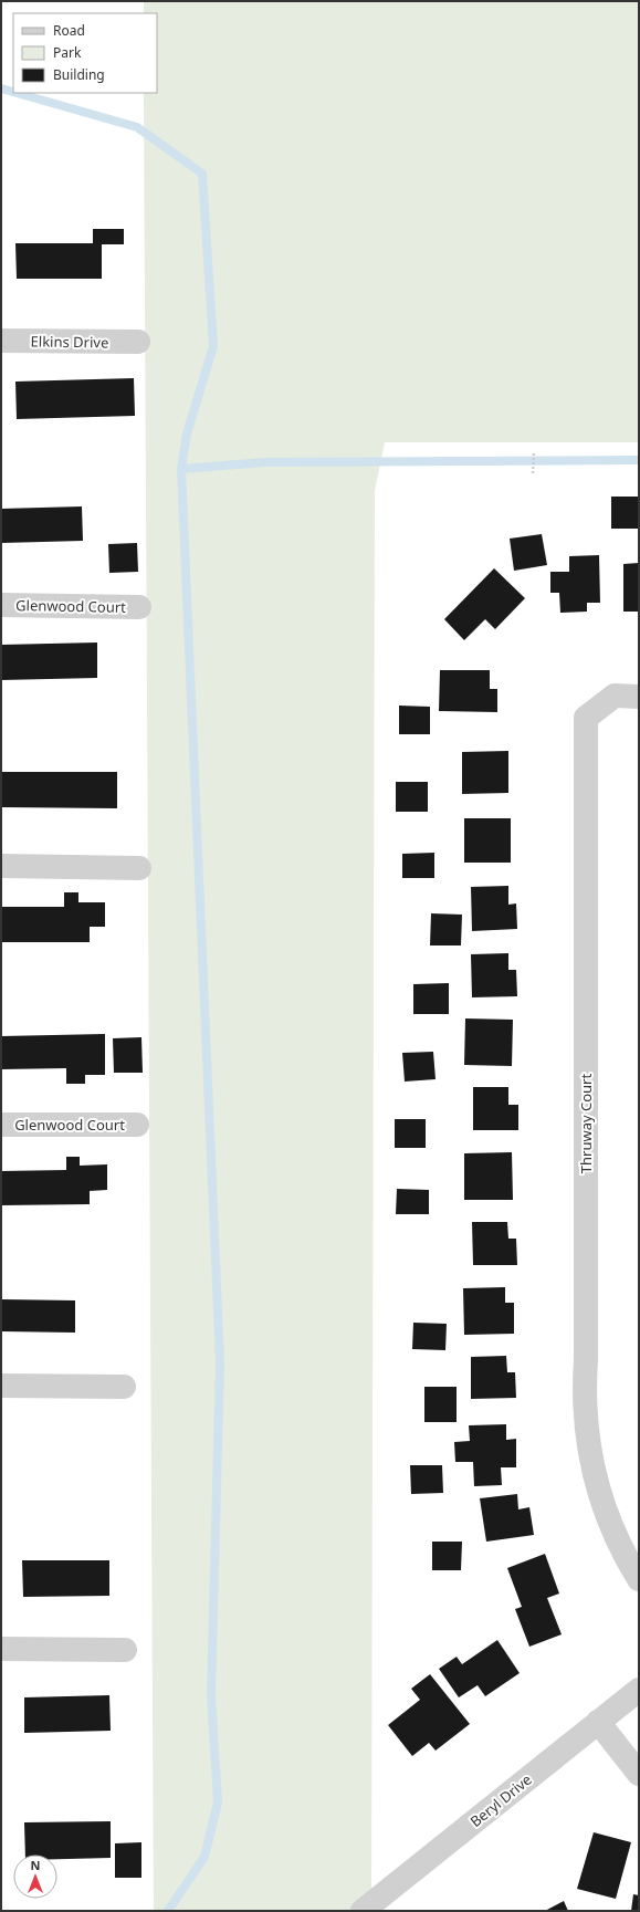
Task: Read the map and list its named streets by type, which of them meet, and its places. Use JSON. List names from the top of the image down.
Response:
{
  "streets": {
    "street": [
      "Elkins Drive",
      "Glenwood Court",
      "Thruway Court",
      "Beryl Drive"
    ]
  },
  "legend": ["Road", "Park", "Building"],
  "north": "top"
}
